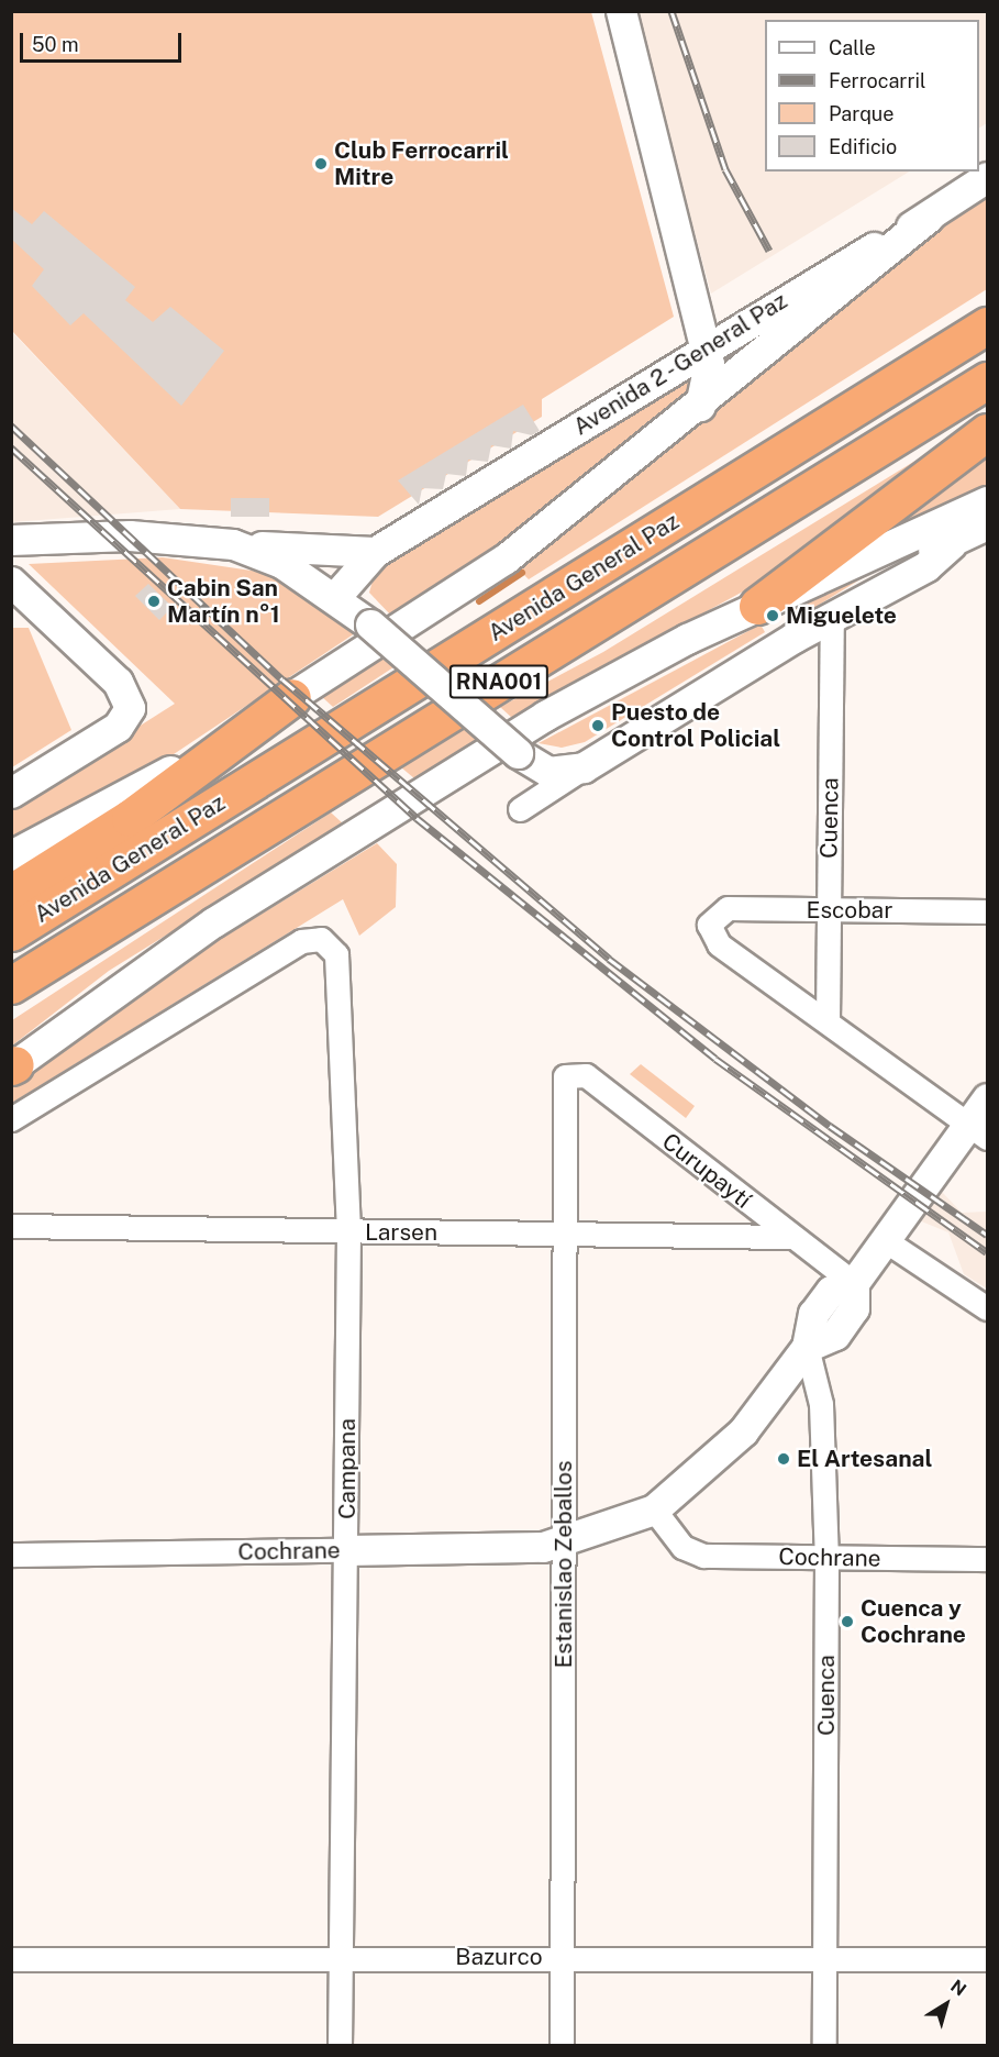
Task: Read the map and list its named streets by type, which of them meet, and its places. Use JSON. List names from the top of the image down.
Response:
{
  "streets": {
    "highway": ["Avenida General Paz", "RNA001"],
    "street": [
      "Avenida 2 - General Paz",
      "Cuenca",
      "Escobar",
      "Curupaytí",
      "Larsen",
      "Campana",
      "Cochrane",
      "Estanislao Zeballos",
      "Bazurco"
    ]
  },
  "crossings": [
    ["Cuenca", "Escobar"],
    ["Cuenca", "Cochrane"],
    ["Cuenca", "Bazurco"],
    ["Curupaytí", "Larsen"],
    ["Curupaytí", "Estanislao Zeballos"],
    ["Larsen", "Campana"],
    ["Larsen", "Estanislao Zeballos"],
    ["Campana", "Cochrane"],
    ["Campana", "Bazurco"],
    ["Cochrane", "Estanislao Zeballos"],
    ["Estanislao Zeballos", "Bazurco"]
  ],
  "places": [
    "Club Ferrocarril Mitre",
    "Cabin San Martín n°1",
    "Miguelete",
    "Puesto de Control Policial",
    "El Artesanal",
    "Cuenca y Cochrane"
  ],
  "legend": [
    "Calle",
    "Ferrocarril",
    "Parque",
    "Edificio"
  ],
  "scale_bar": "50 m",
  "north": "top right"
}
